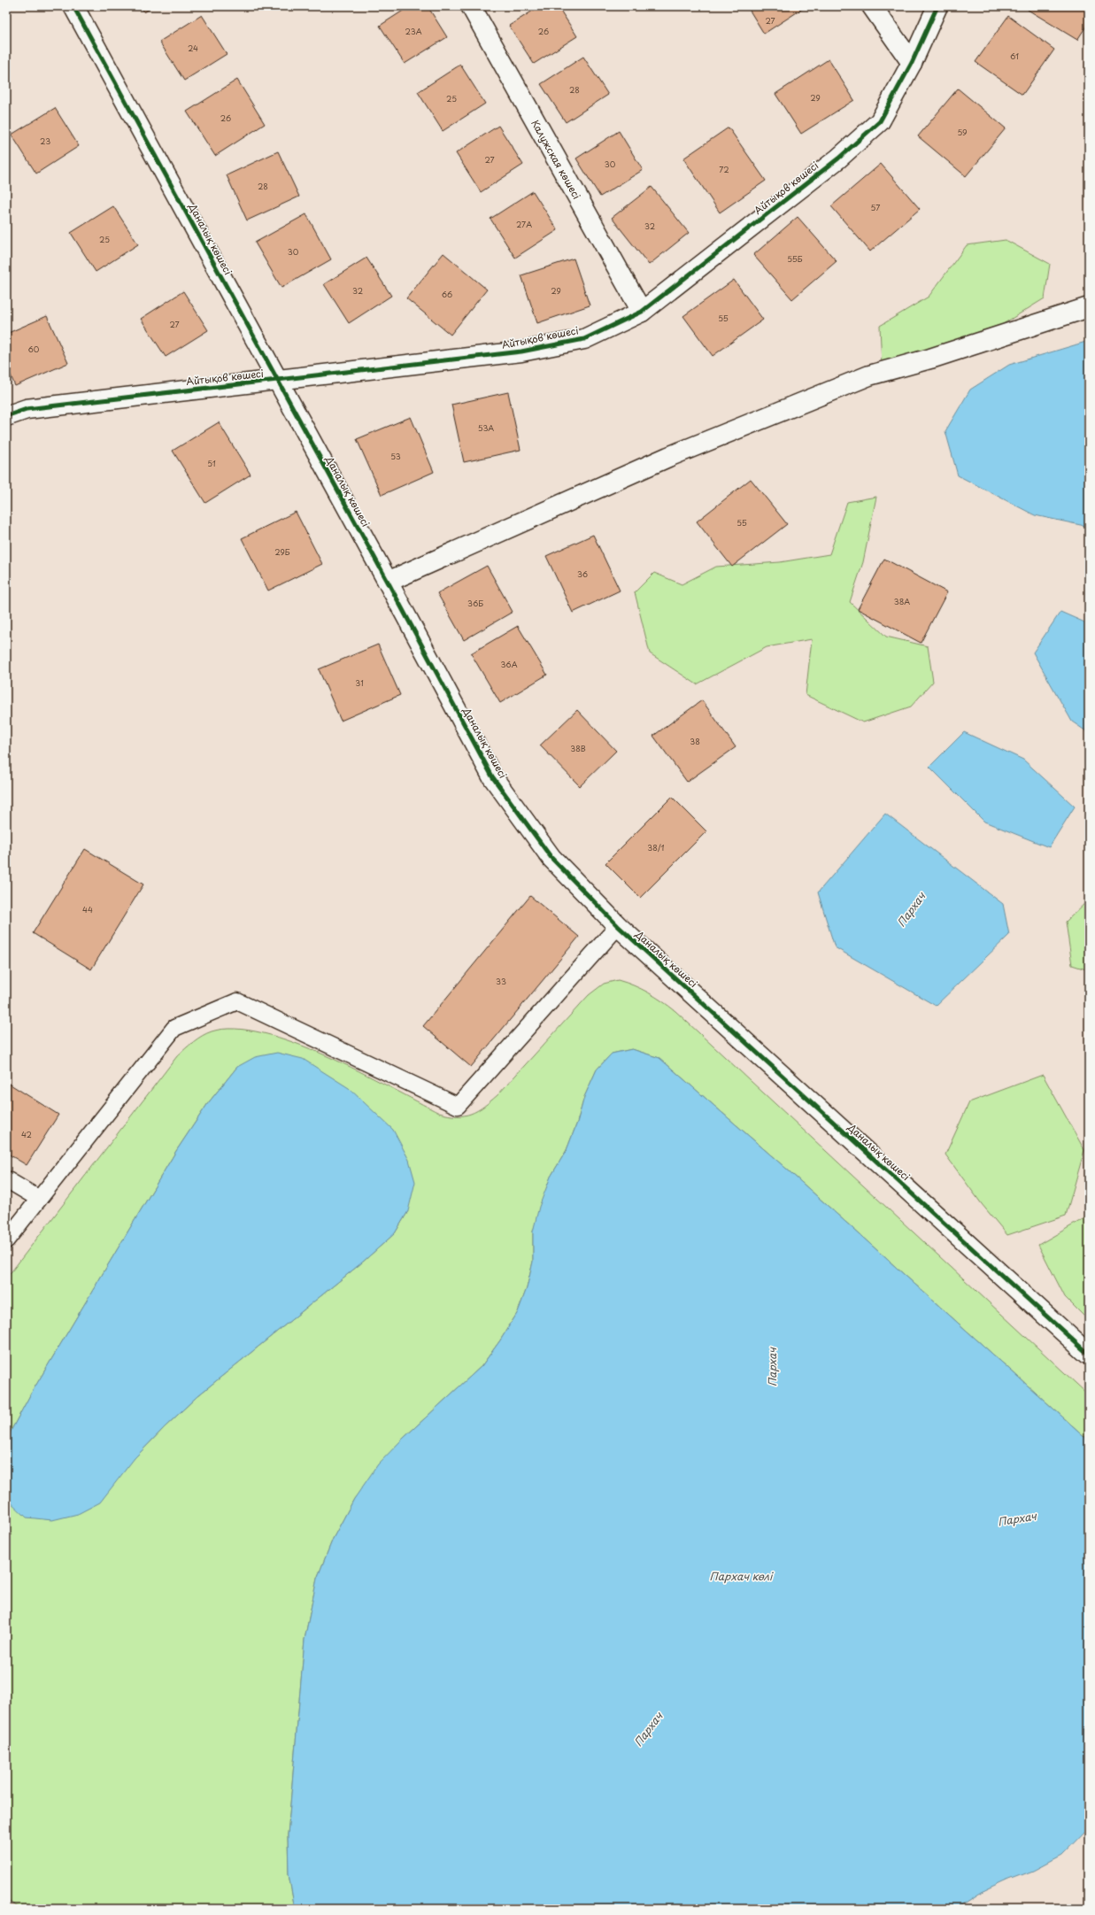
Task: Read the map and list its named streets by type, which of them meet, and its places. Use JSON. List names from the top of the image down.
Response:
{
  "streets": {
    "street": ["Калужская көшесі", "Айтықов көшесі", "Даналық көшесі"]
  },
  "crossings": [
    ["Калужская көшесі", "Айтықов көшесі"],
    ["Айтықов көшесі", "Даналық көшесі"]
  ],
  "water": ["Пархач", "Пархач көлі"],
  "house_numbers": [
    "27",
    "23А",
    "26",
    "24",
    "61",
    "28",
    "29",
    "25",
    "26",
    "59",
    "23",
    "27",
    "30",
    "72",
    "28",
    "57",
    "27А",
    "32",
    "25",
    "30",
    "55Б",
    "32",
    "29",
    "66",
    "55",
    "27",
    "60",
    "53А",
    "53",
    "51",
    "55",
    "29Б",
    "36",
    "38А",
    "36Б",
    "36А",
    "31",
    "38",
    "38В",
    "38/1",
    "44",
    "33",
    "42"
  ]
}
